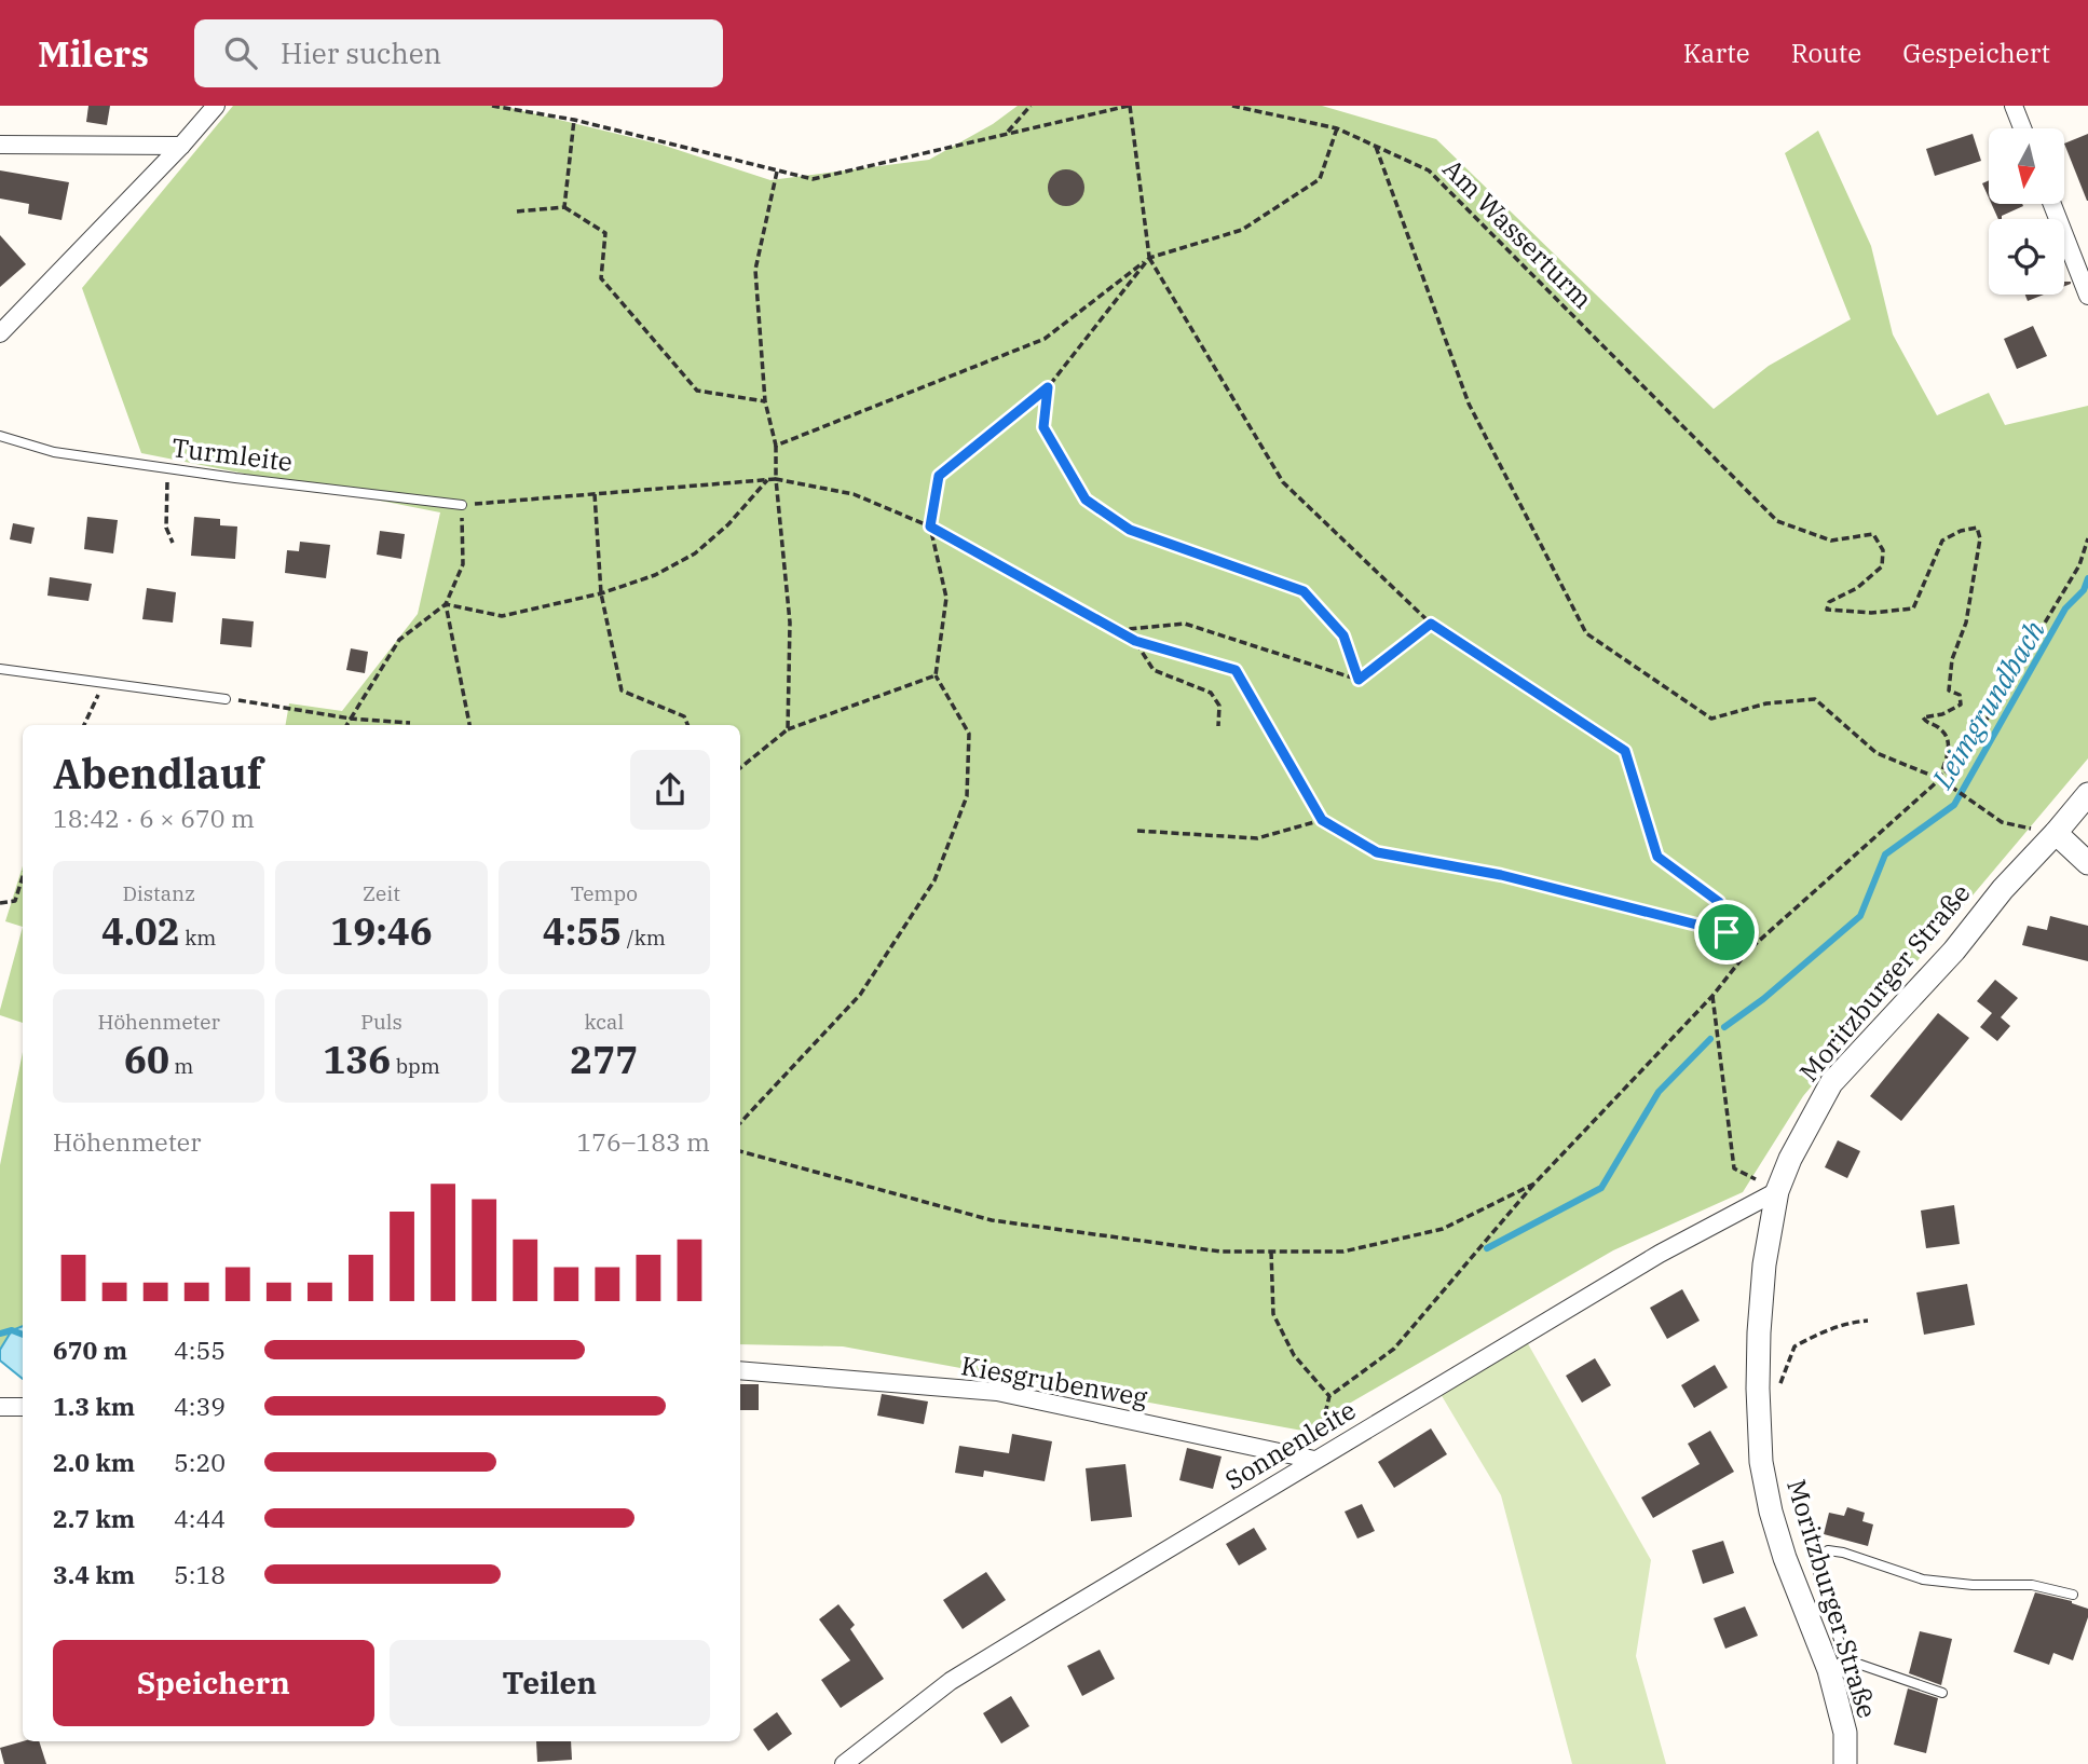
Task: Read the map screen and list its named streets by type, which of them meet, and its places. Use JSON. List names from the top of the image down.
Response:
{
  "streets": {
    "street": ["Moritzburger Straße", "Kiesgrubenweg", "Sonnenleite"],
    "lane": ["Turmleite"],
    "path": ["Am Wasserturm"]
  },
  "crossings": [
    ["Moritzburger Straße", "Sonnenleite"],
    ["Kiesgrubenweg", "Sonnenleite"]
  ],
  "water": ["Leimgrundbach"],
  "north": "bottom",
  "page": {
    "header": "Milers",
    "search": "Hier suchen",
    "nav": ["Karte", "Route", "Gespeichert"],
    "heading": ["Abendlauf", "18:42 · 6 × 670 m"],
    "stats": [
      ["Distanz", "4.02 km"],
      ["Zeit", "19:46"],
      ["Tempo", "4:55 /km"],
      ["Höhenmeter", "60 m"],
      ["Puls", "136 bpm"],
      ["kcal", "277"]
    ],
    "chart": ["Höhenmeter", "176–183 m"],
    "list": [
      {
        "name": "670 m",
        "note": "4:55"
      },
      {
        "name": "1.3 km",
        "note": "4:39"
      },
      {
        "name": "2.0 km",
        "note": "5:20"
      },
      {
        "name": "2.7 km",
        "note": "4:44"
      },
      {
        "name": "3.4 km",
        "note": "5:18"
      }
    ],
    "buttons": ["Speichern", "Teilen"]
  }
}
